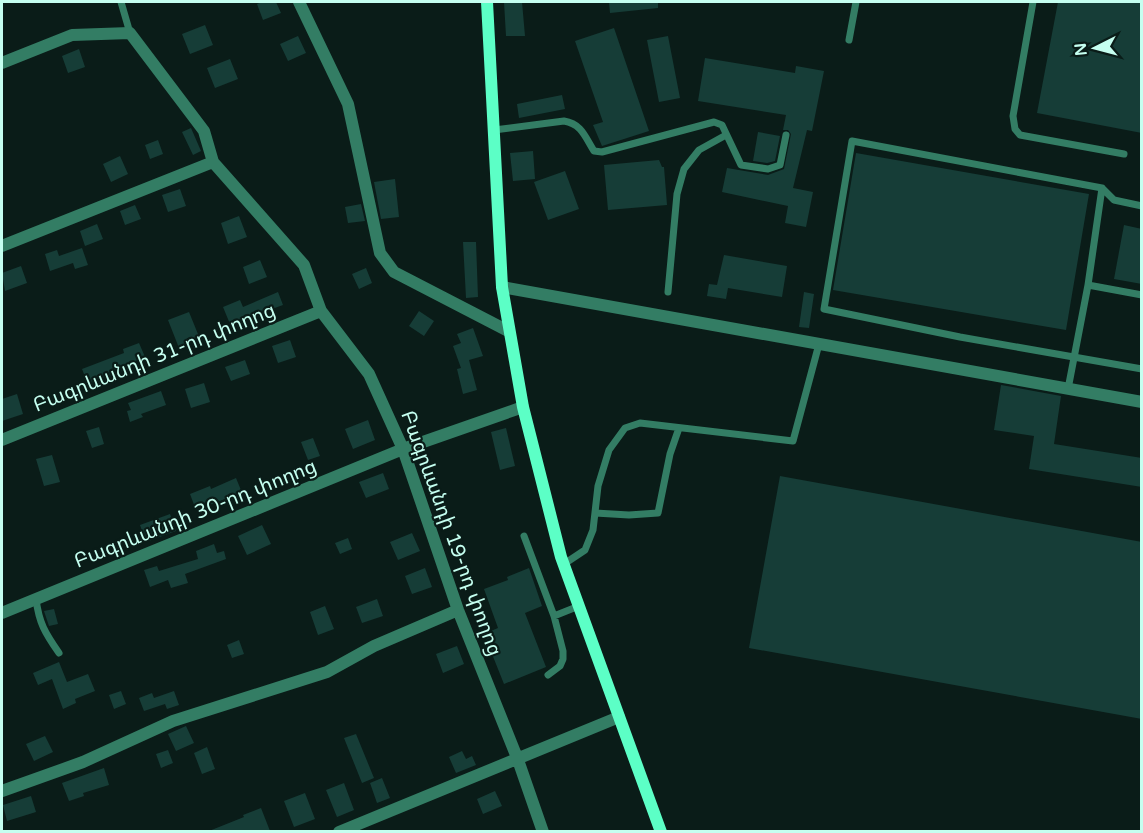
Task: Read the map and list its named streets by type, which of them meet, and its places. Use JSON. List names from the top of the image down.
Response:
{
  "streets": {
    "street": ["Բագրևանդի 31-րդ փողոց", "Բագրևանդի 30-րդ փողոց", "Բագրևանդի 19-րդ փողոց"]
  },
  "crossings": [
    ["Բագրևանդի 31-րդ փողոց", "Բագրևանդի 19-րդ փողոց"],
    ["Բագրևանդի 30-րդ փողոց", "Բագրևանդի 19-րդ փողոց"]
  ],
  "north": "left"
}
